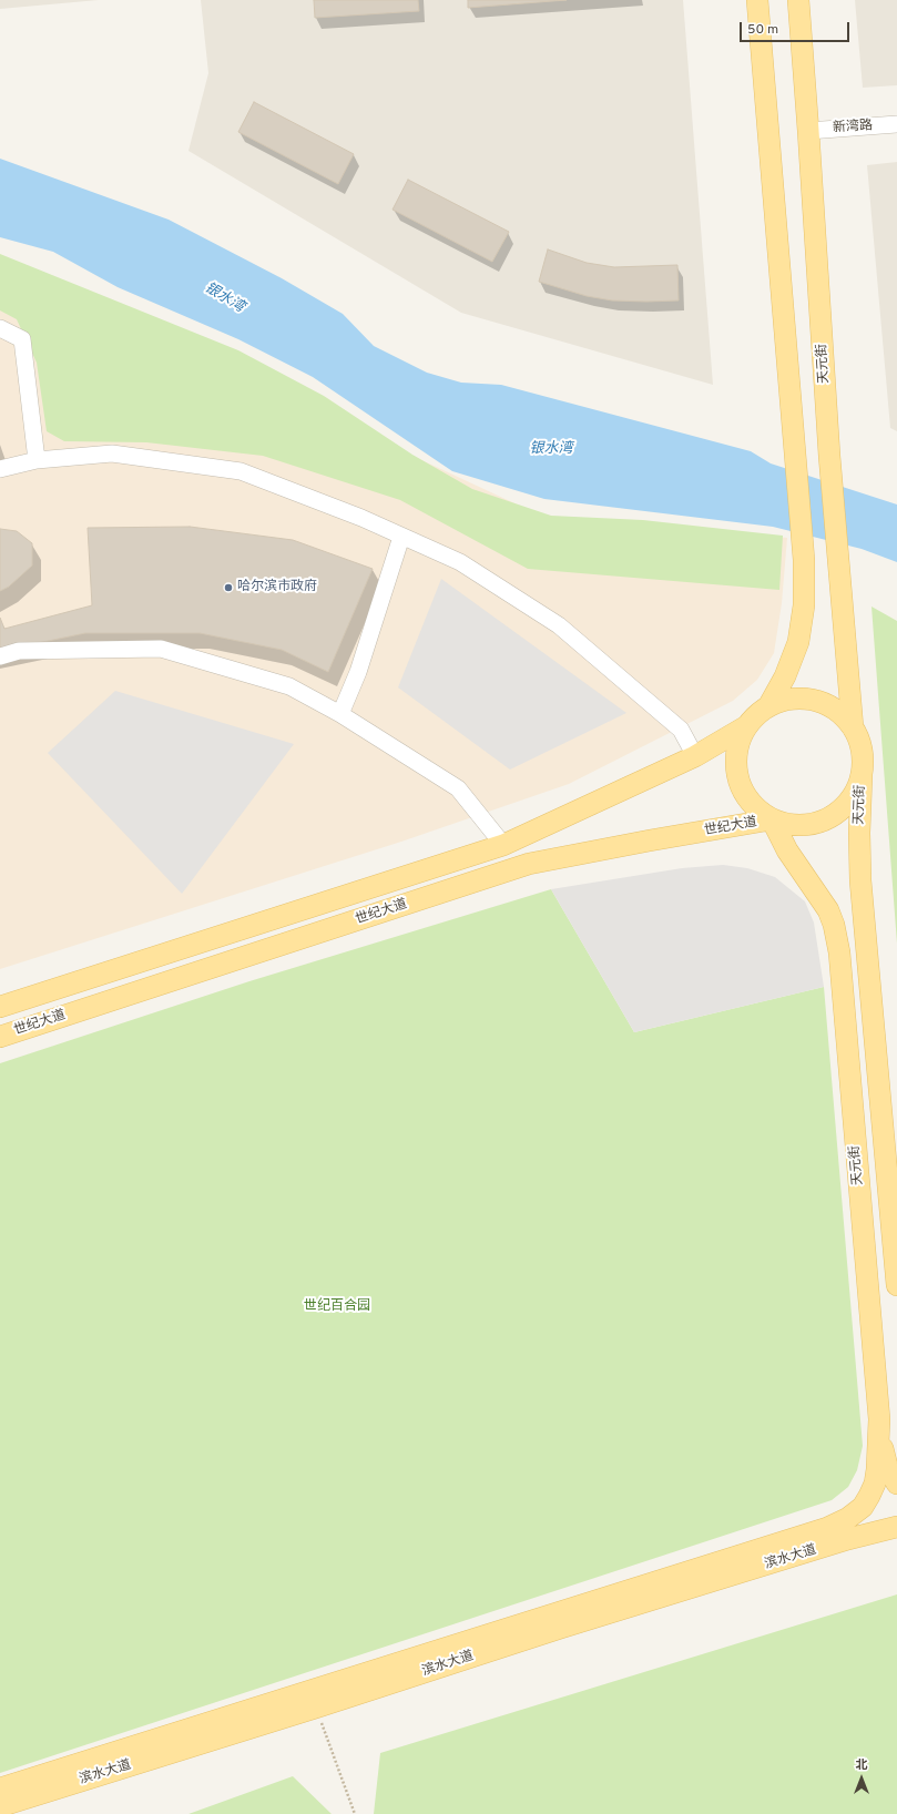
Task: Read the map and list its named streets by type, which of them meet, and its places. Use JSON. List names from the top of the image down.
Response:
{
  "streets": {
    "main road": ["天元街", "世纪大道", "滨水大道"],
    "street": ["新湾路"]
  },
  "crossings": [
    ["新湾路", "天元街"],
    ["天元街", "世纪大道"],
    ["天元街", "滨水大道"]
  ],
  "water": ["银水湾"],
  "parks": ["世纪百合园"],
  "places": ["哈尔滨市政府"],
  "scale_bar": "50 m",
  "north": "top"
}
